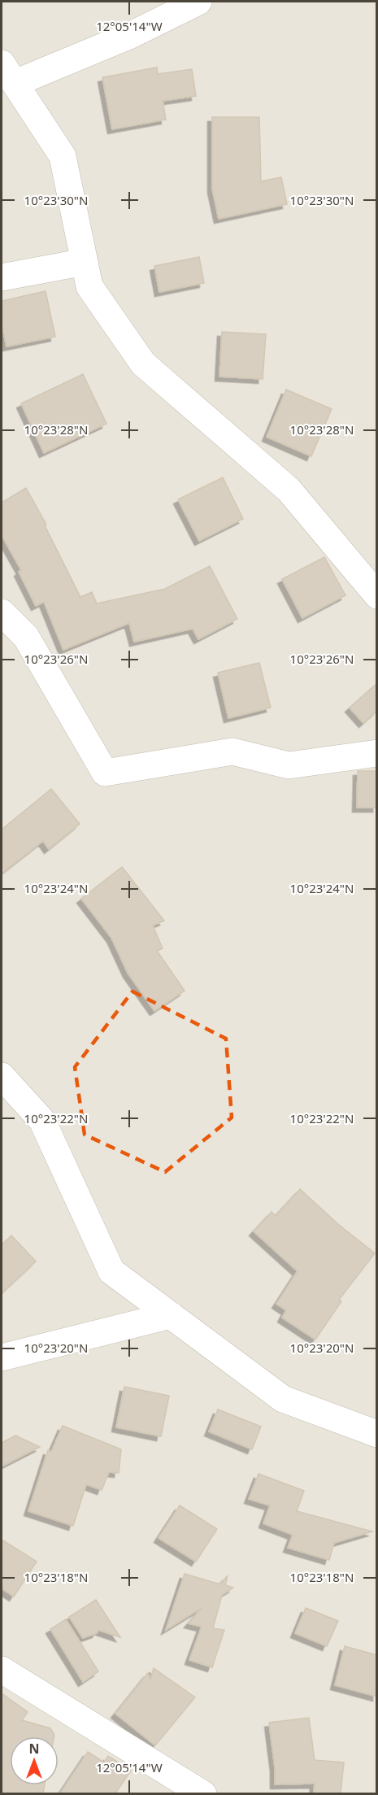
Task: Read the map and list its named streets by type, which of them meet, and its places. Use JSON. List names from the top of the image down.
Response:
{
  "north": "top",
  "coordinates": [
    "12°05'14\"W",
    "10°23'30\"N",
    "10°23'28\"N",
    "10°23'26\"N",
    "10°23'24\"N",
    "10°23'22\"N",
    "10°23'20\"N",
    "10°23'18\"N"
  ]
}
